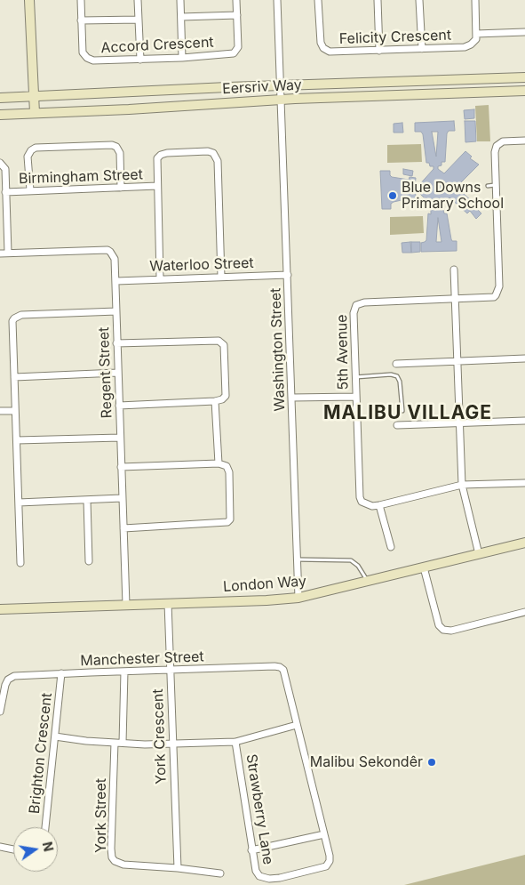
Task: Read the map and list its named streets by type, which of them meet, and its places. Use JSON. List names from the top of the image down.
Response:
{
  "streets": {
    "main road": ["Eersriv Way", "London Way"],
    "street": [
      "Felicity Crescent",
      "Accord Crescent",
      "Birmingham Street",
      "Waterloo Street",
      "Washington Street",
      "5th Avenue",
      "Regent Street",
      "Manchester Street",
      "York Crescent",
      "Brighton Crescent",
      "Strawberry Lane",
      "York Street"
    ]
  },
  "crossings": [
    ["Eersriv Way", "Washington Street"],
    ["Waterloo Street", "Washington Street"],
    ["Waterloo Street", "Regent Street"],
    ["Washington Street", "London Way"],
    ["Regent Street", "London Way"],
    ["London Way", "York Crescent"],
    ["Manchester Street", "York Crescent"],
    ["Manchester Street", "Brighton Crescent"],
    ["Manchester Street", "Strawberry Lane"],
    ["York Crescent", "York Street"]
  ],
  "districts": ["MALIBU VILLAGE"],
  "places": ["Blue Downs Primary School", "Malibu Sekondêr"],
  "north": "right"
}
